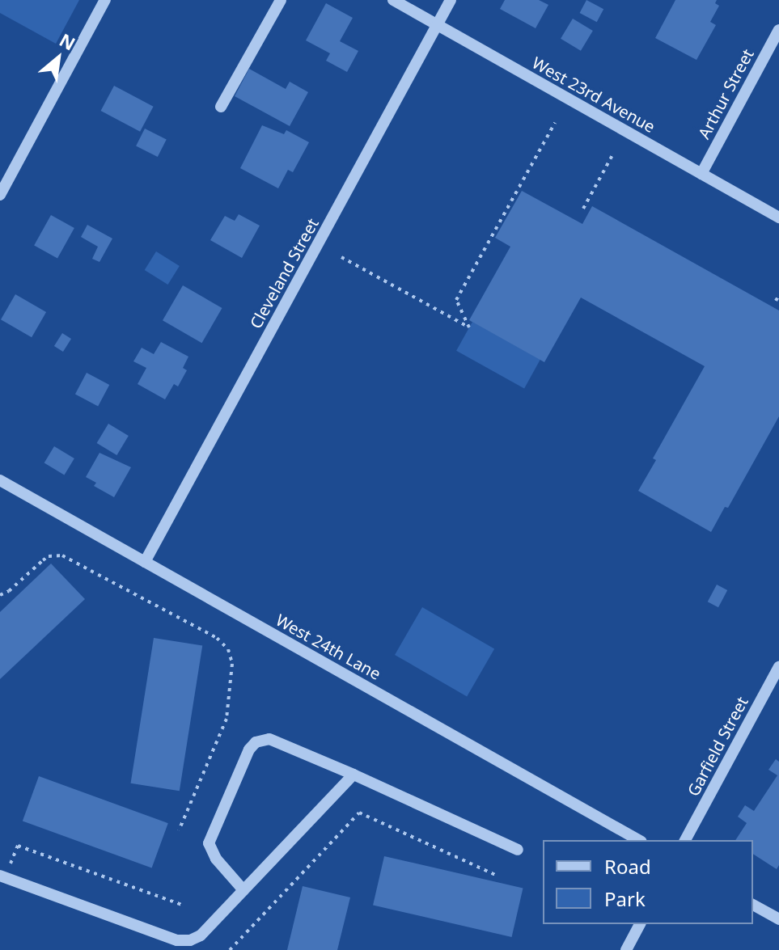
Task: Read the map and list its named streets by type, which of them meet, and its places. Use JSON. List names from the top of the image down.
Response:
{
  "streets": {
    "street": [
      "Arthur Street",
      "West 23rd Avenue",
      "Cleveland Street",
      "West 24th Lane",
      "Garfield Street"
    ]
  },
  "crossings": [
    ["Arthur Street", "West 23rd Avenue"],
    ["West 23rd Avenue", "Cleveland Street"],
    ["Cleveland Street", "West 24th Lane"]
  ],
  "legend": ["Road", "Park"],
  "north": "top right"
}
